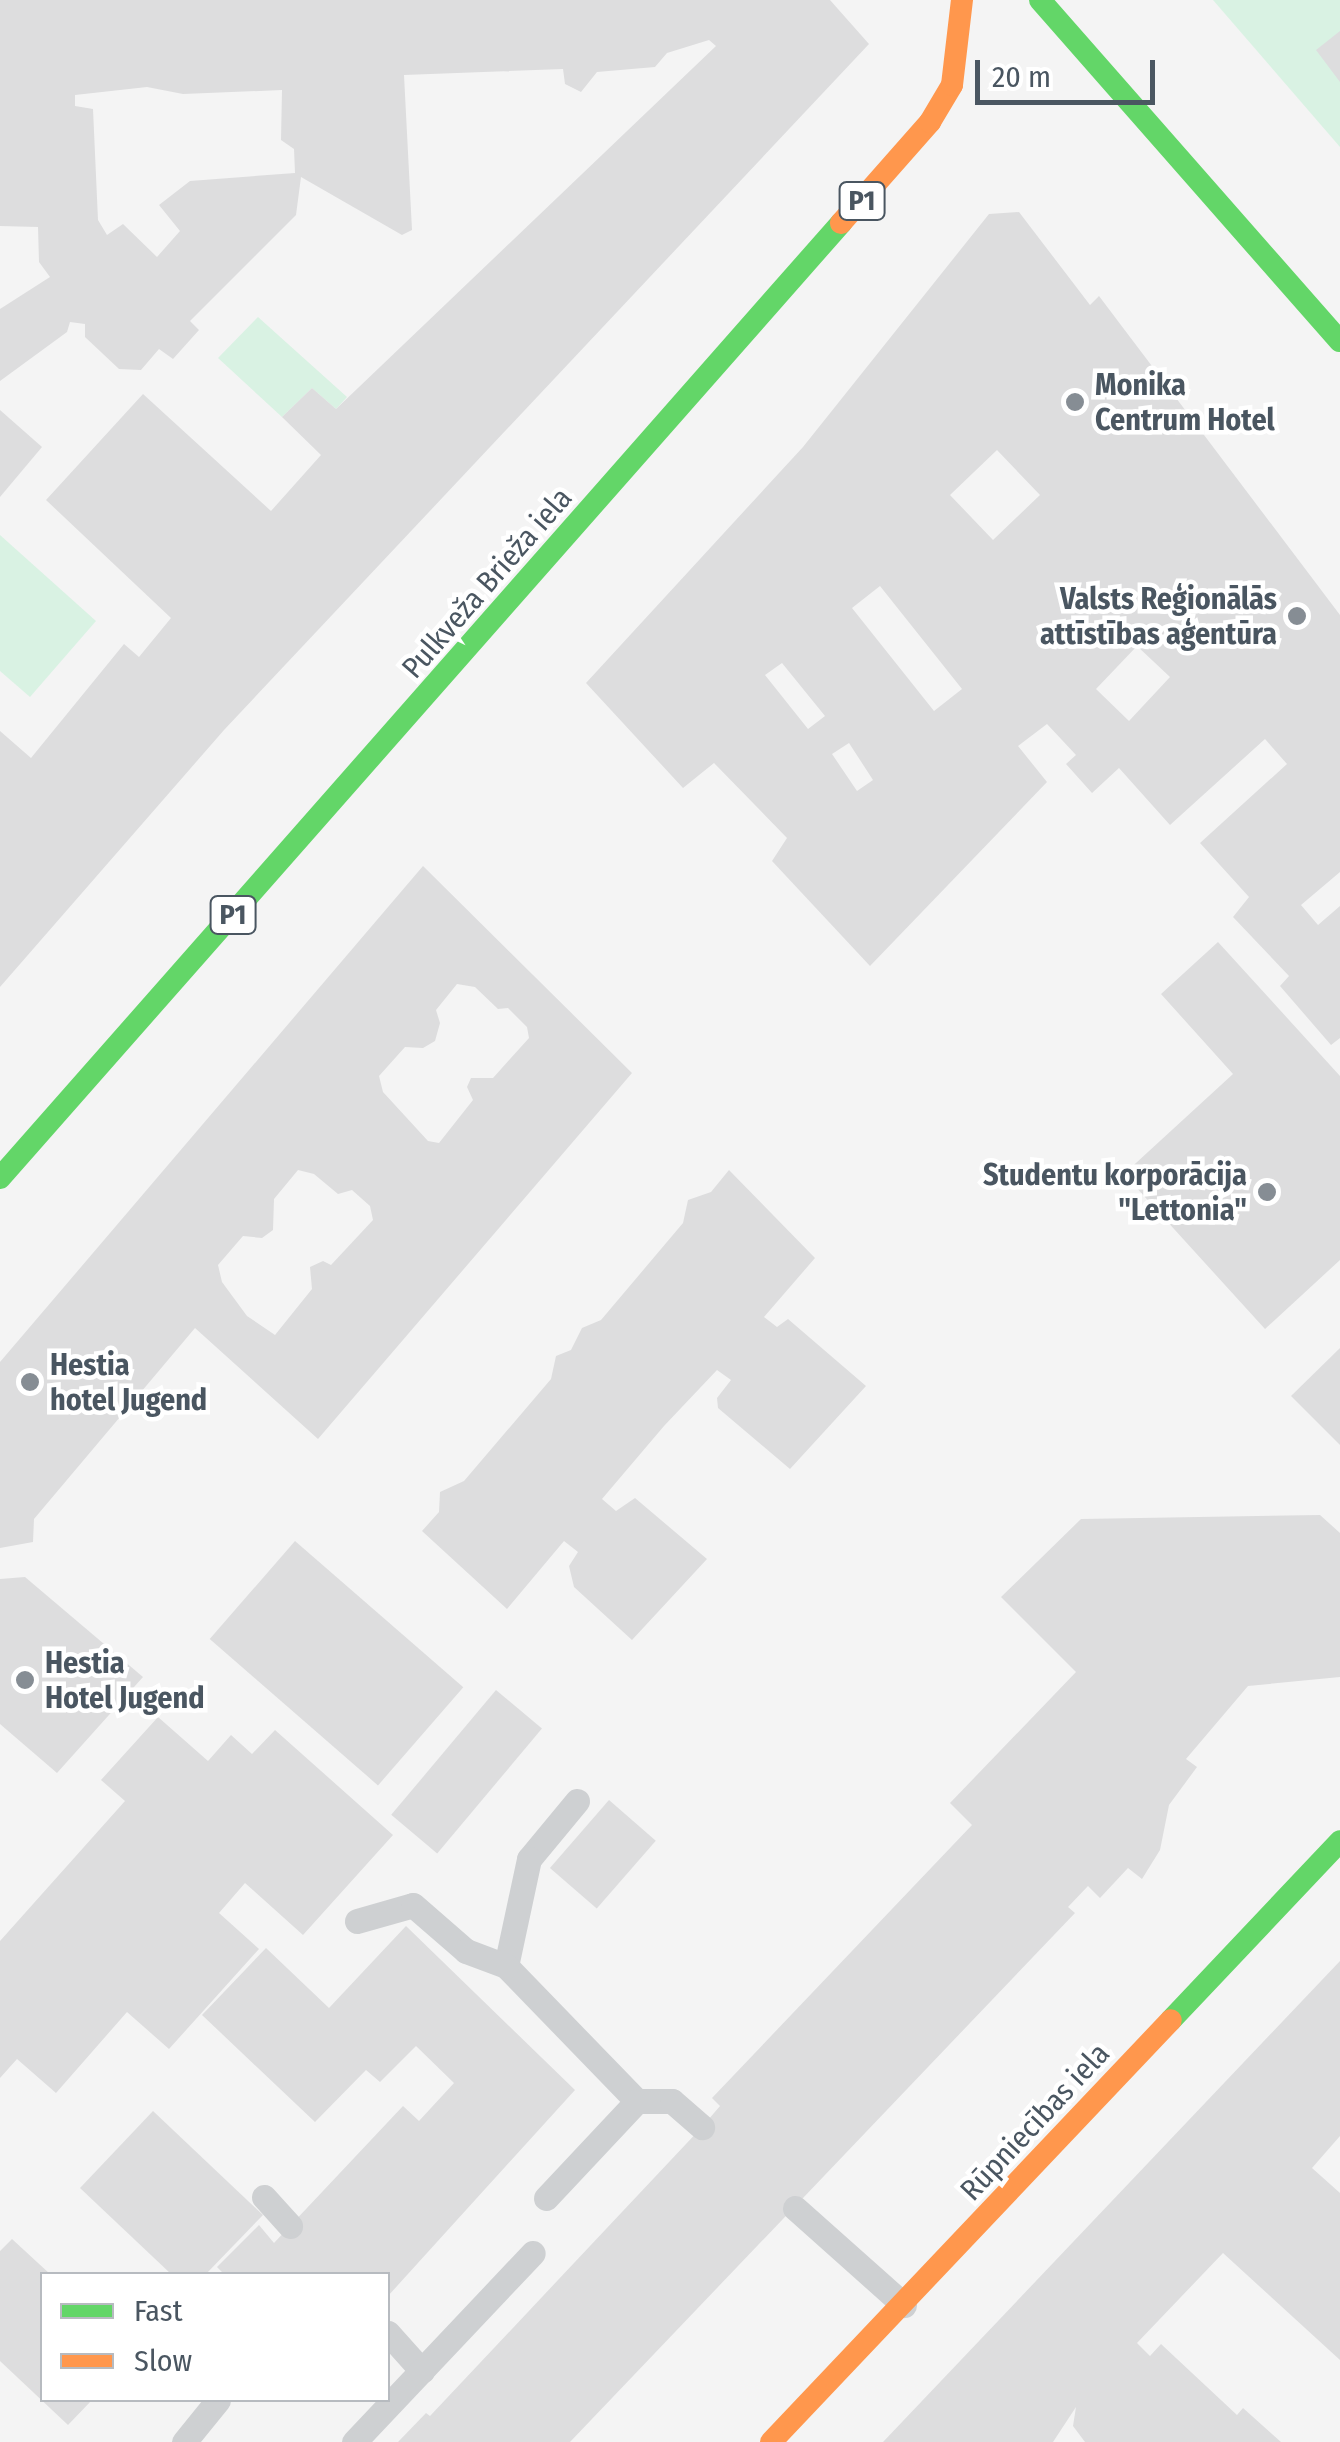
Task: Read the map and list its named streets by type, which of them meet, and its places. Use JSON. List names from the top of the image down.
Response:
{
  "streets": {
    "main road": ["P1", "Pulkveža Brieža iela", "Rūpniecības iela"]
  },
  "places": [
    "Monika Centrum Hotel",
    "Valsts Reģionālās attīstības aģentūra",
    "Studentu korporācija \"Lettonia\"",
    "Hestia hotel Jugend",
    "Hestia Hotel Jugend"
  ],
  "legend": ["Fast", "Slow"],
  "scale_bar": "20 m"
}
